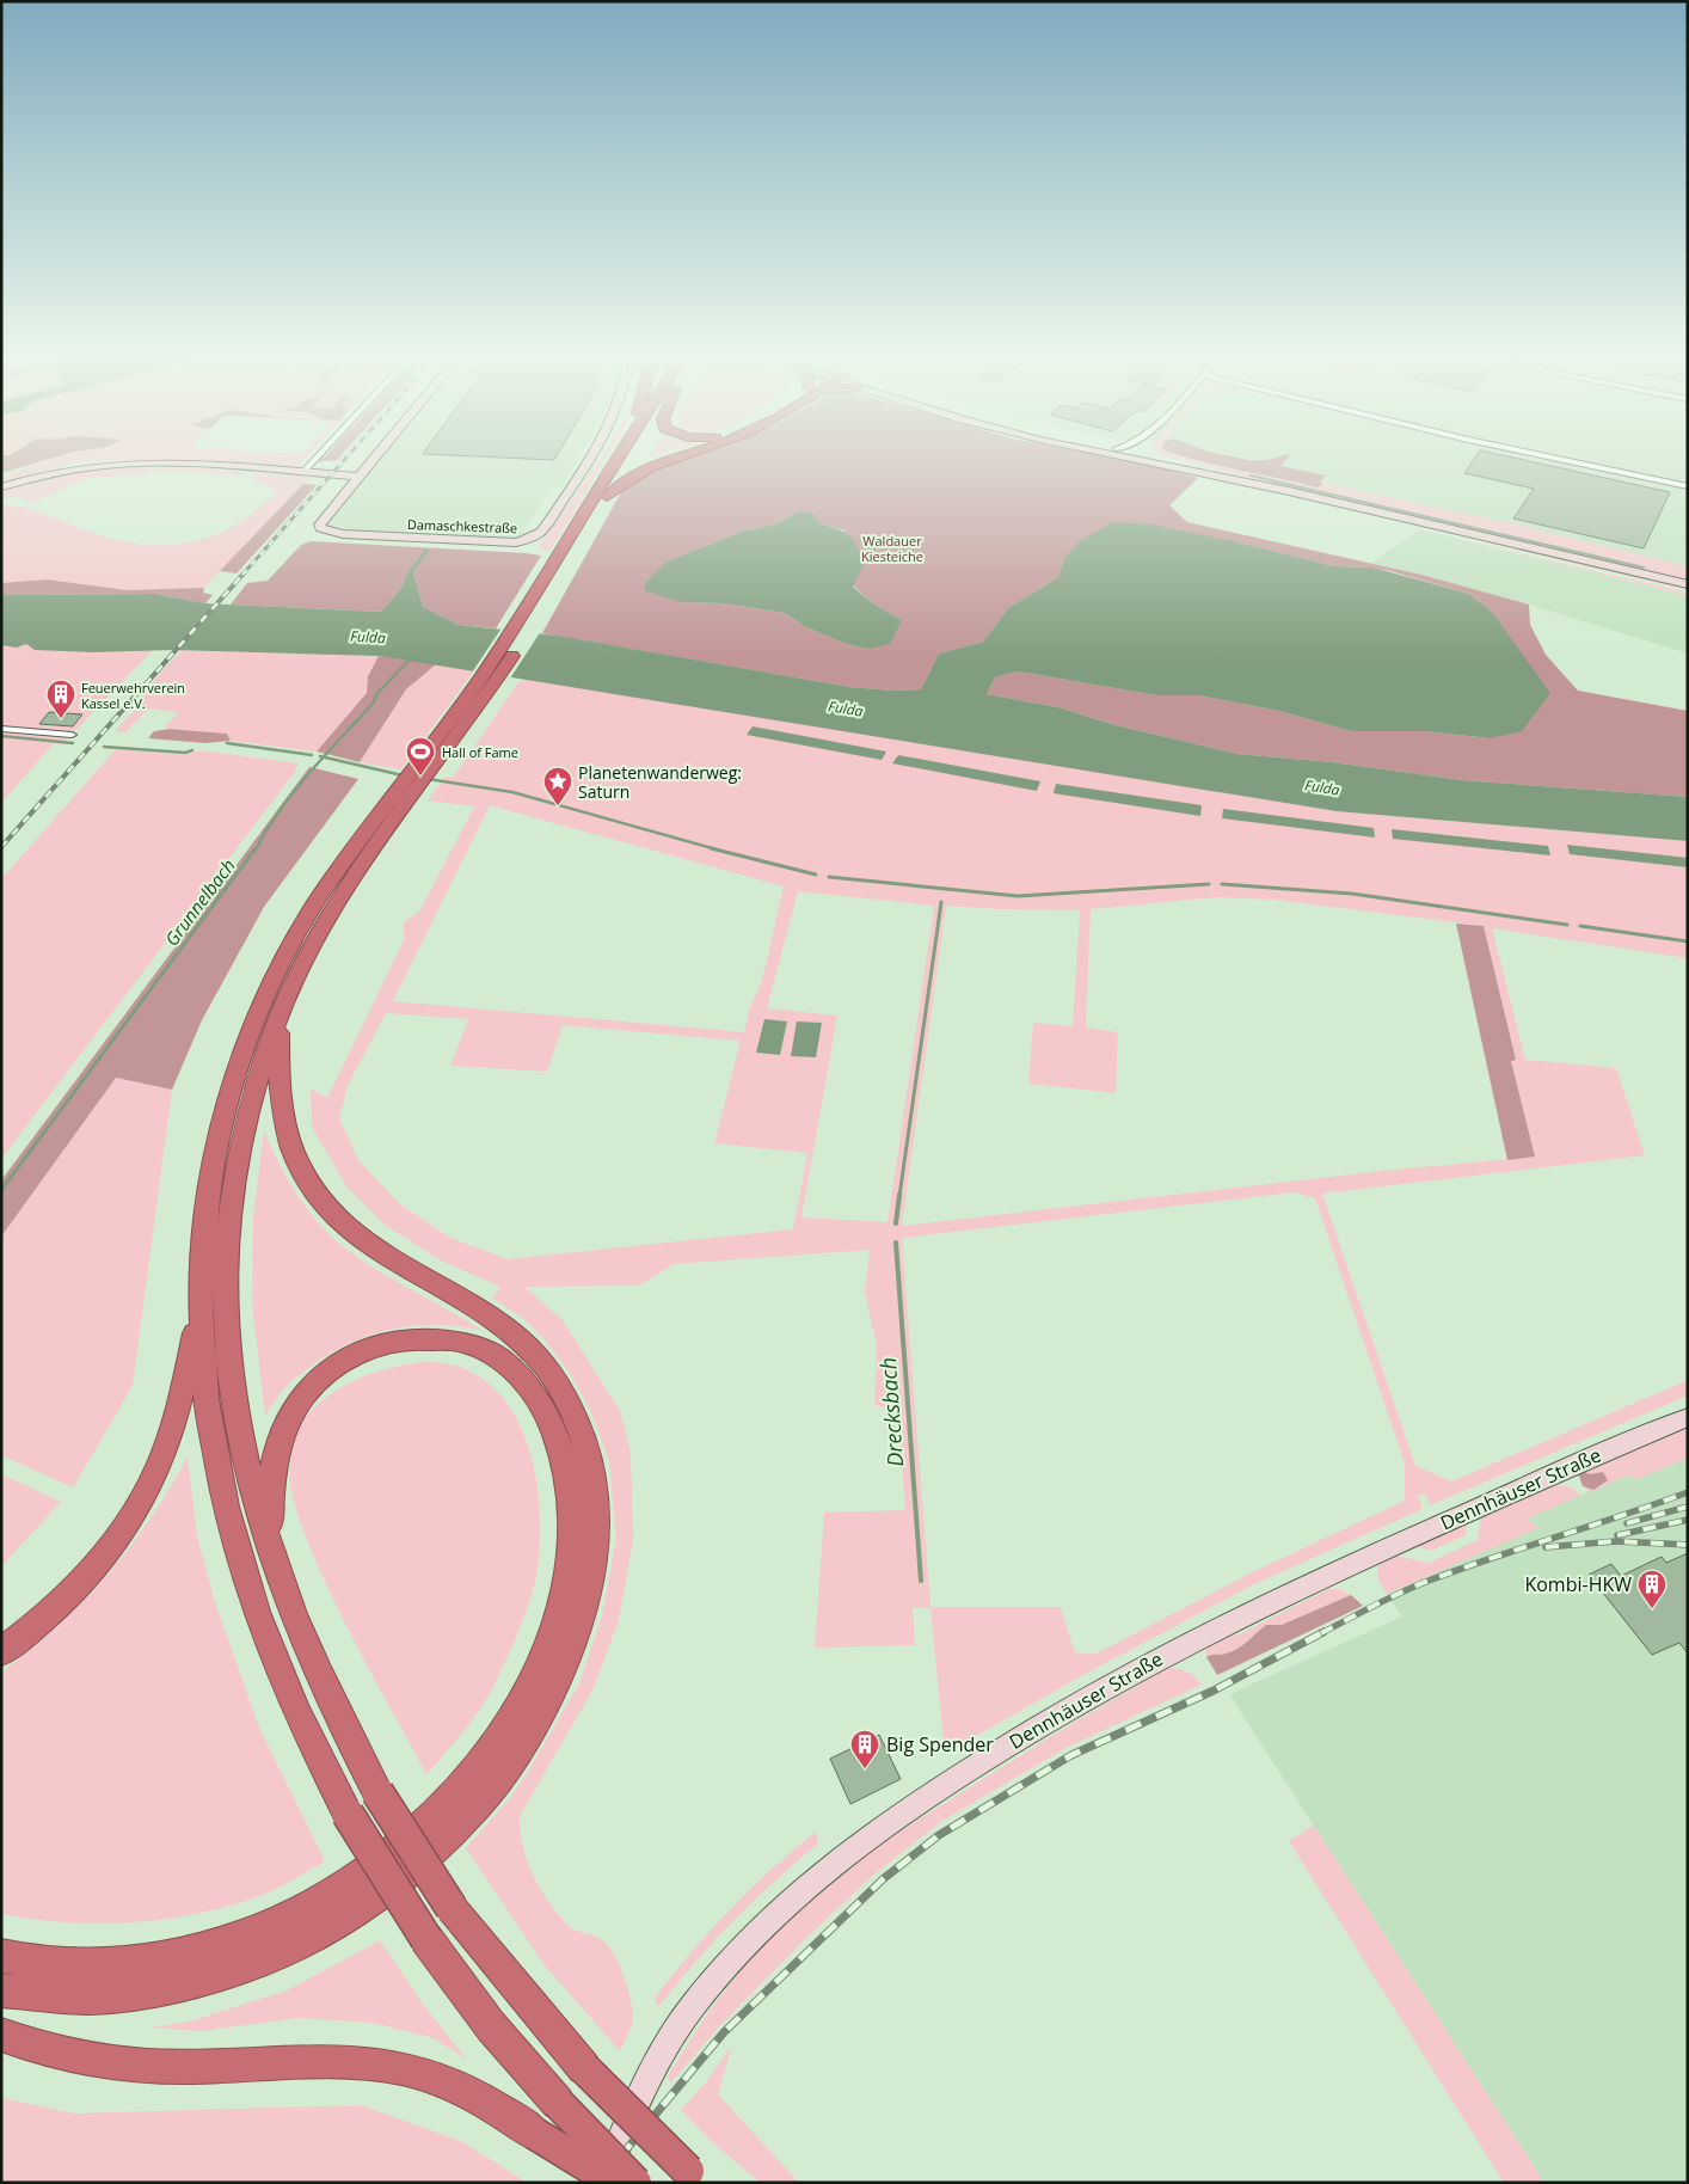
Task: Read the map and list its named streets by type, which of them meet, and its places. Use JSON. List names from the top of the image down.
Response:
{
  "streets": {
    "street": ["Damaschkestraße", "Dennhäuser Straße"]
  },
  "water": ["Fulda", "Grunnelbach", "Drecksbach"],
  "parks": ["Waldauer Kiesteiche"],
  "places": {
    "building": ["Feuerwehrverein Kassel e.V.", "Kombi-HKW", "Big Spender"],
    "sports": ["Hall of Fame"],
    "place": ["Planetenwanderweg: Saturn"]
  }
}
